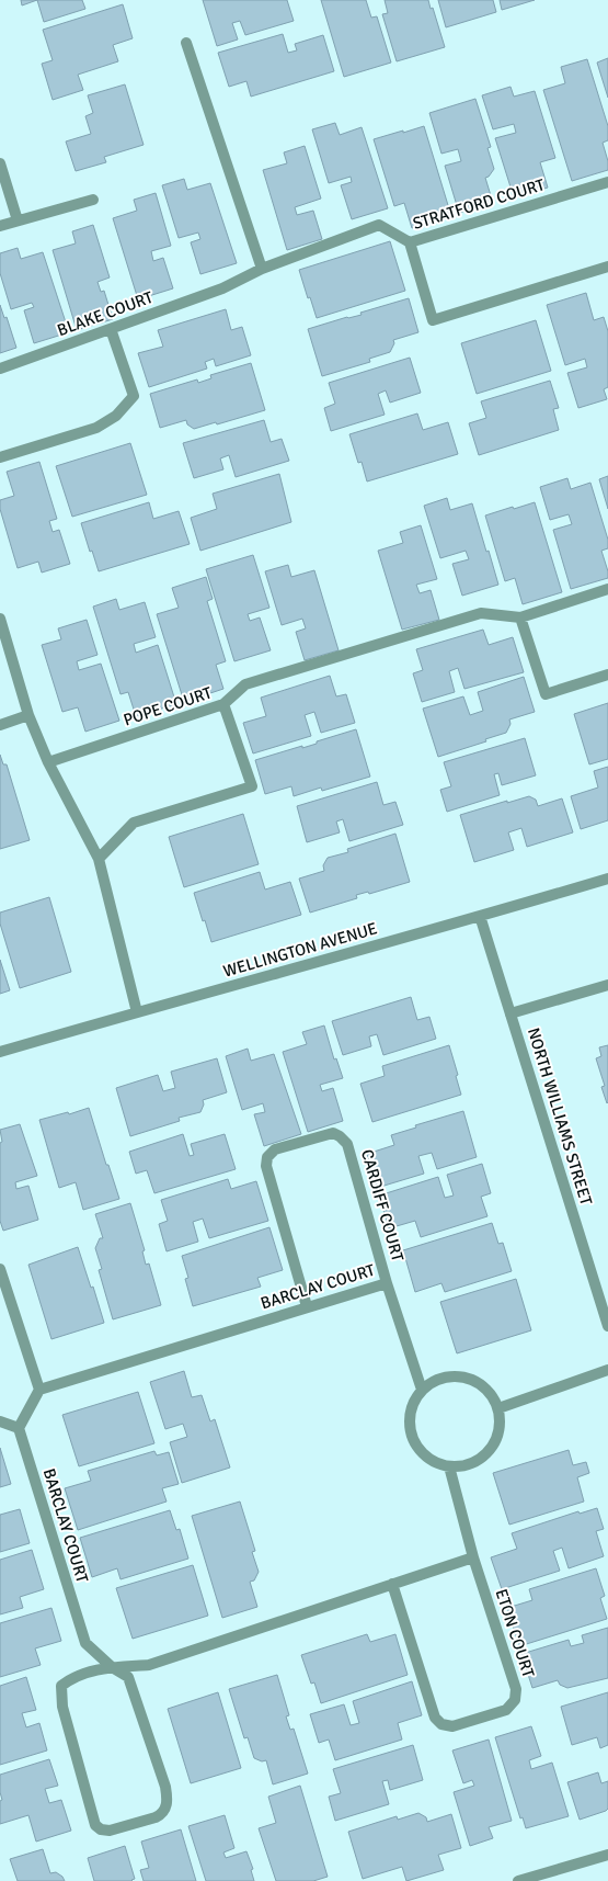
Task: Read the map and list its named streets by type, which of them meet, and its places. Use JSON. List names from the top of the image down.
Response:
{
  "streets": {
    "street": [
      "STRATFORD COURT",
      "BLAKE COURT",
      "POPE COURT",
      "WELLINGTON AVENUE",
      "NORTH WILLIAMS STREET",
      "CARDIFF COURT",
      "BARCLAY COURT",
      "ETON COURT"
    ]
  },
  "crossings": [
    ["STRATFORD COURT", "BLAKE COURT"],
    ["WELLINGTON AVENUE", "NORTH WILLIAMS STREET"],
    ["CARDIFF COURT", "BARCLAY COURT"]
  ]
}
